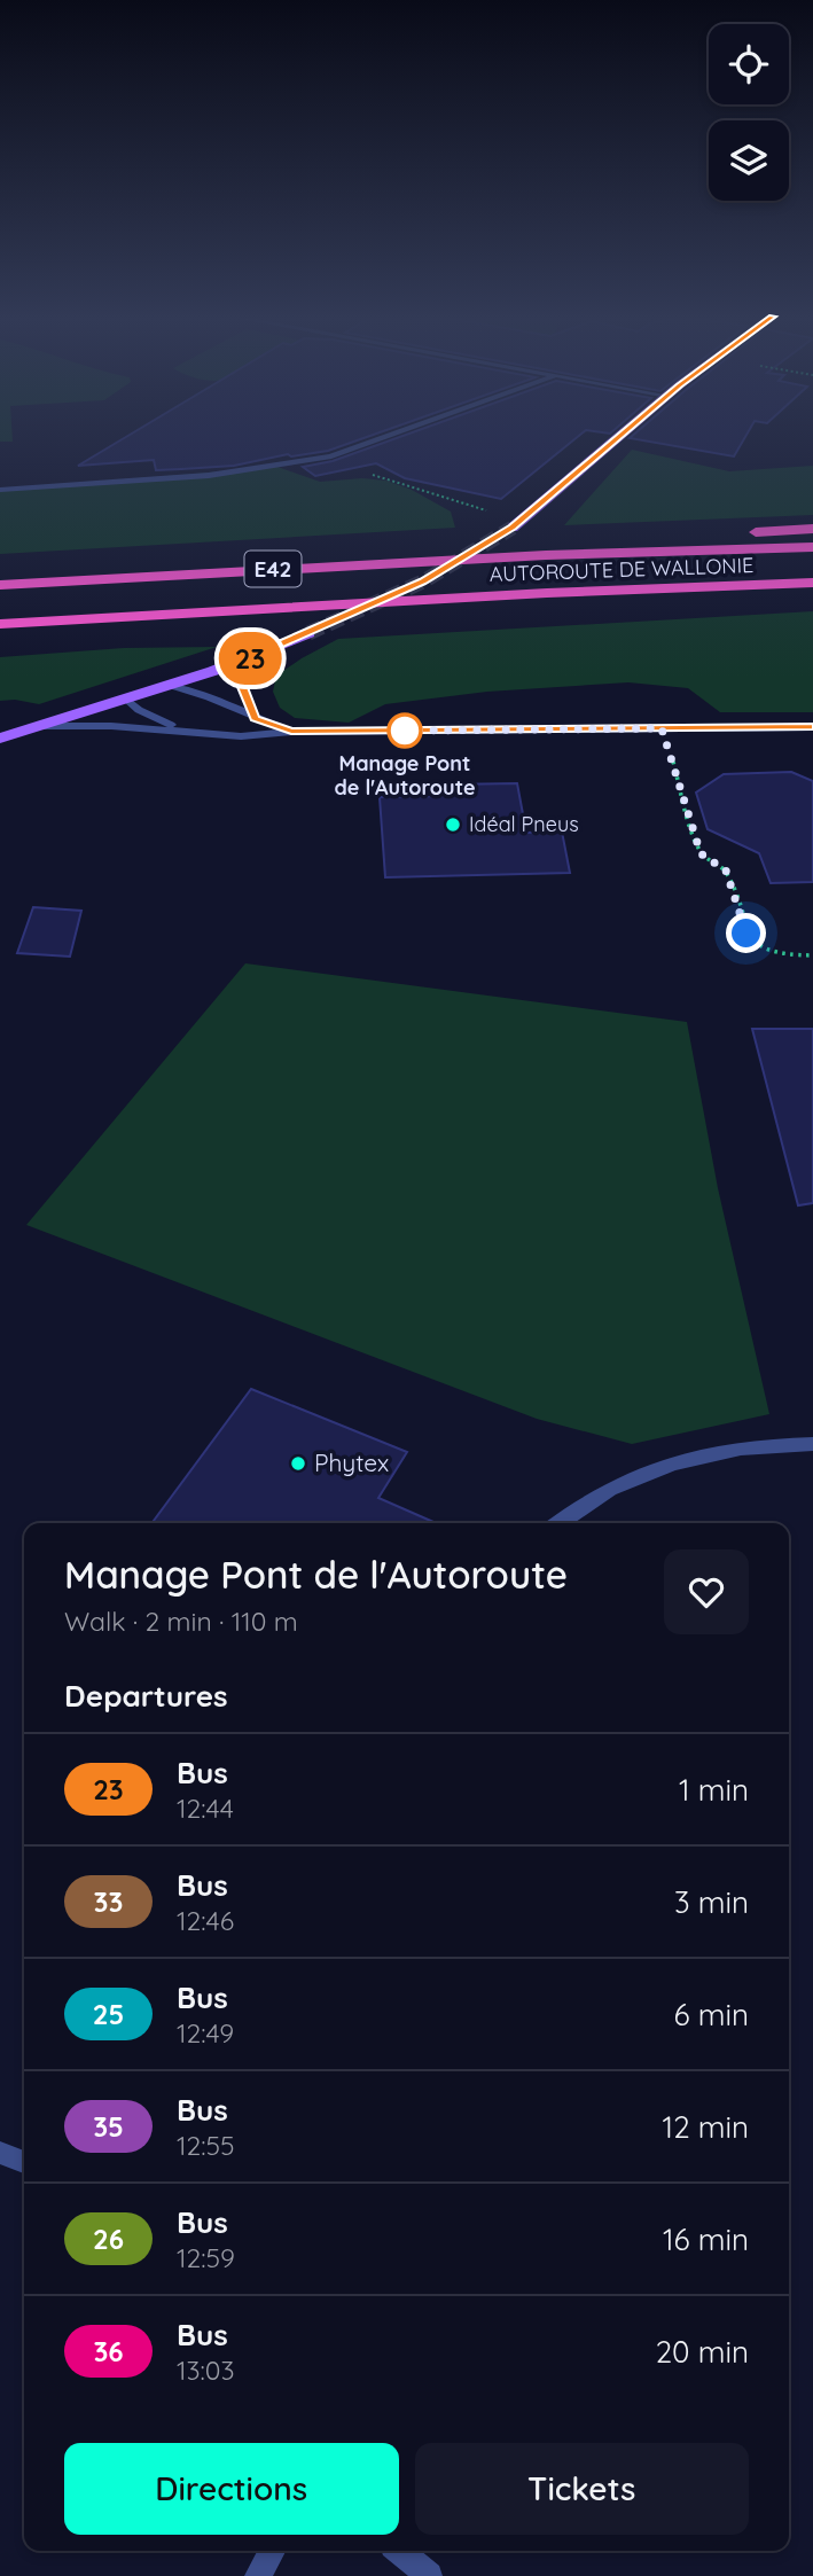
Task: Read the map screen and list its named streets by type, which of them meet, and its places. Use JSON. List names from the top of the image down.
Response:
{
  "streets": {
    "highway": ["E42", "AUTOROUTE DE WALLONIE"]
  },
  "places": ["Manage Pont de l'Autoroute", "Idéal Pneus", "Phytex"],
  "lines": ["bus line 23"],
  "page": {
    "on_map": "23",
    "heading": [
      ["Manage Pont de l'Autoroute", "Walk · 2 min · 110 m"],
      "Departures"
    ],
    "list": [
      {
        "mark": "23",
        "name": "Bus",
        "note": "12:44",
        "value": "1 min"
      },
      {
        "mark": "33",
        "name": "Bus",
        "note": "12:46",
        "value": "3 min"
      },
      {
        "mark": "25",
        "name": "Bus",
        "note": "12:49",
        "value": "6 min"
      },
      {
        "mark": "35",
        "name": "Bus",
        "note": "12:55",
        "value": "12 min"
      },
      {
        "mark": "26",
        "name": "Bus",
        "note": "12:59",
        "value": "16 min"
      },
      {
        "mark": "36",
        "name": "Bus",
        "note": "13:03",
        "value": "20 min"
      }
    ],
    "buttons": ["Directions", "Tickets"]
  }
}
